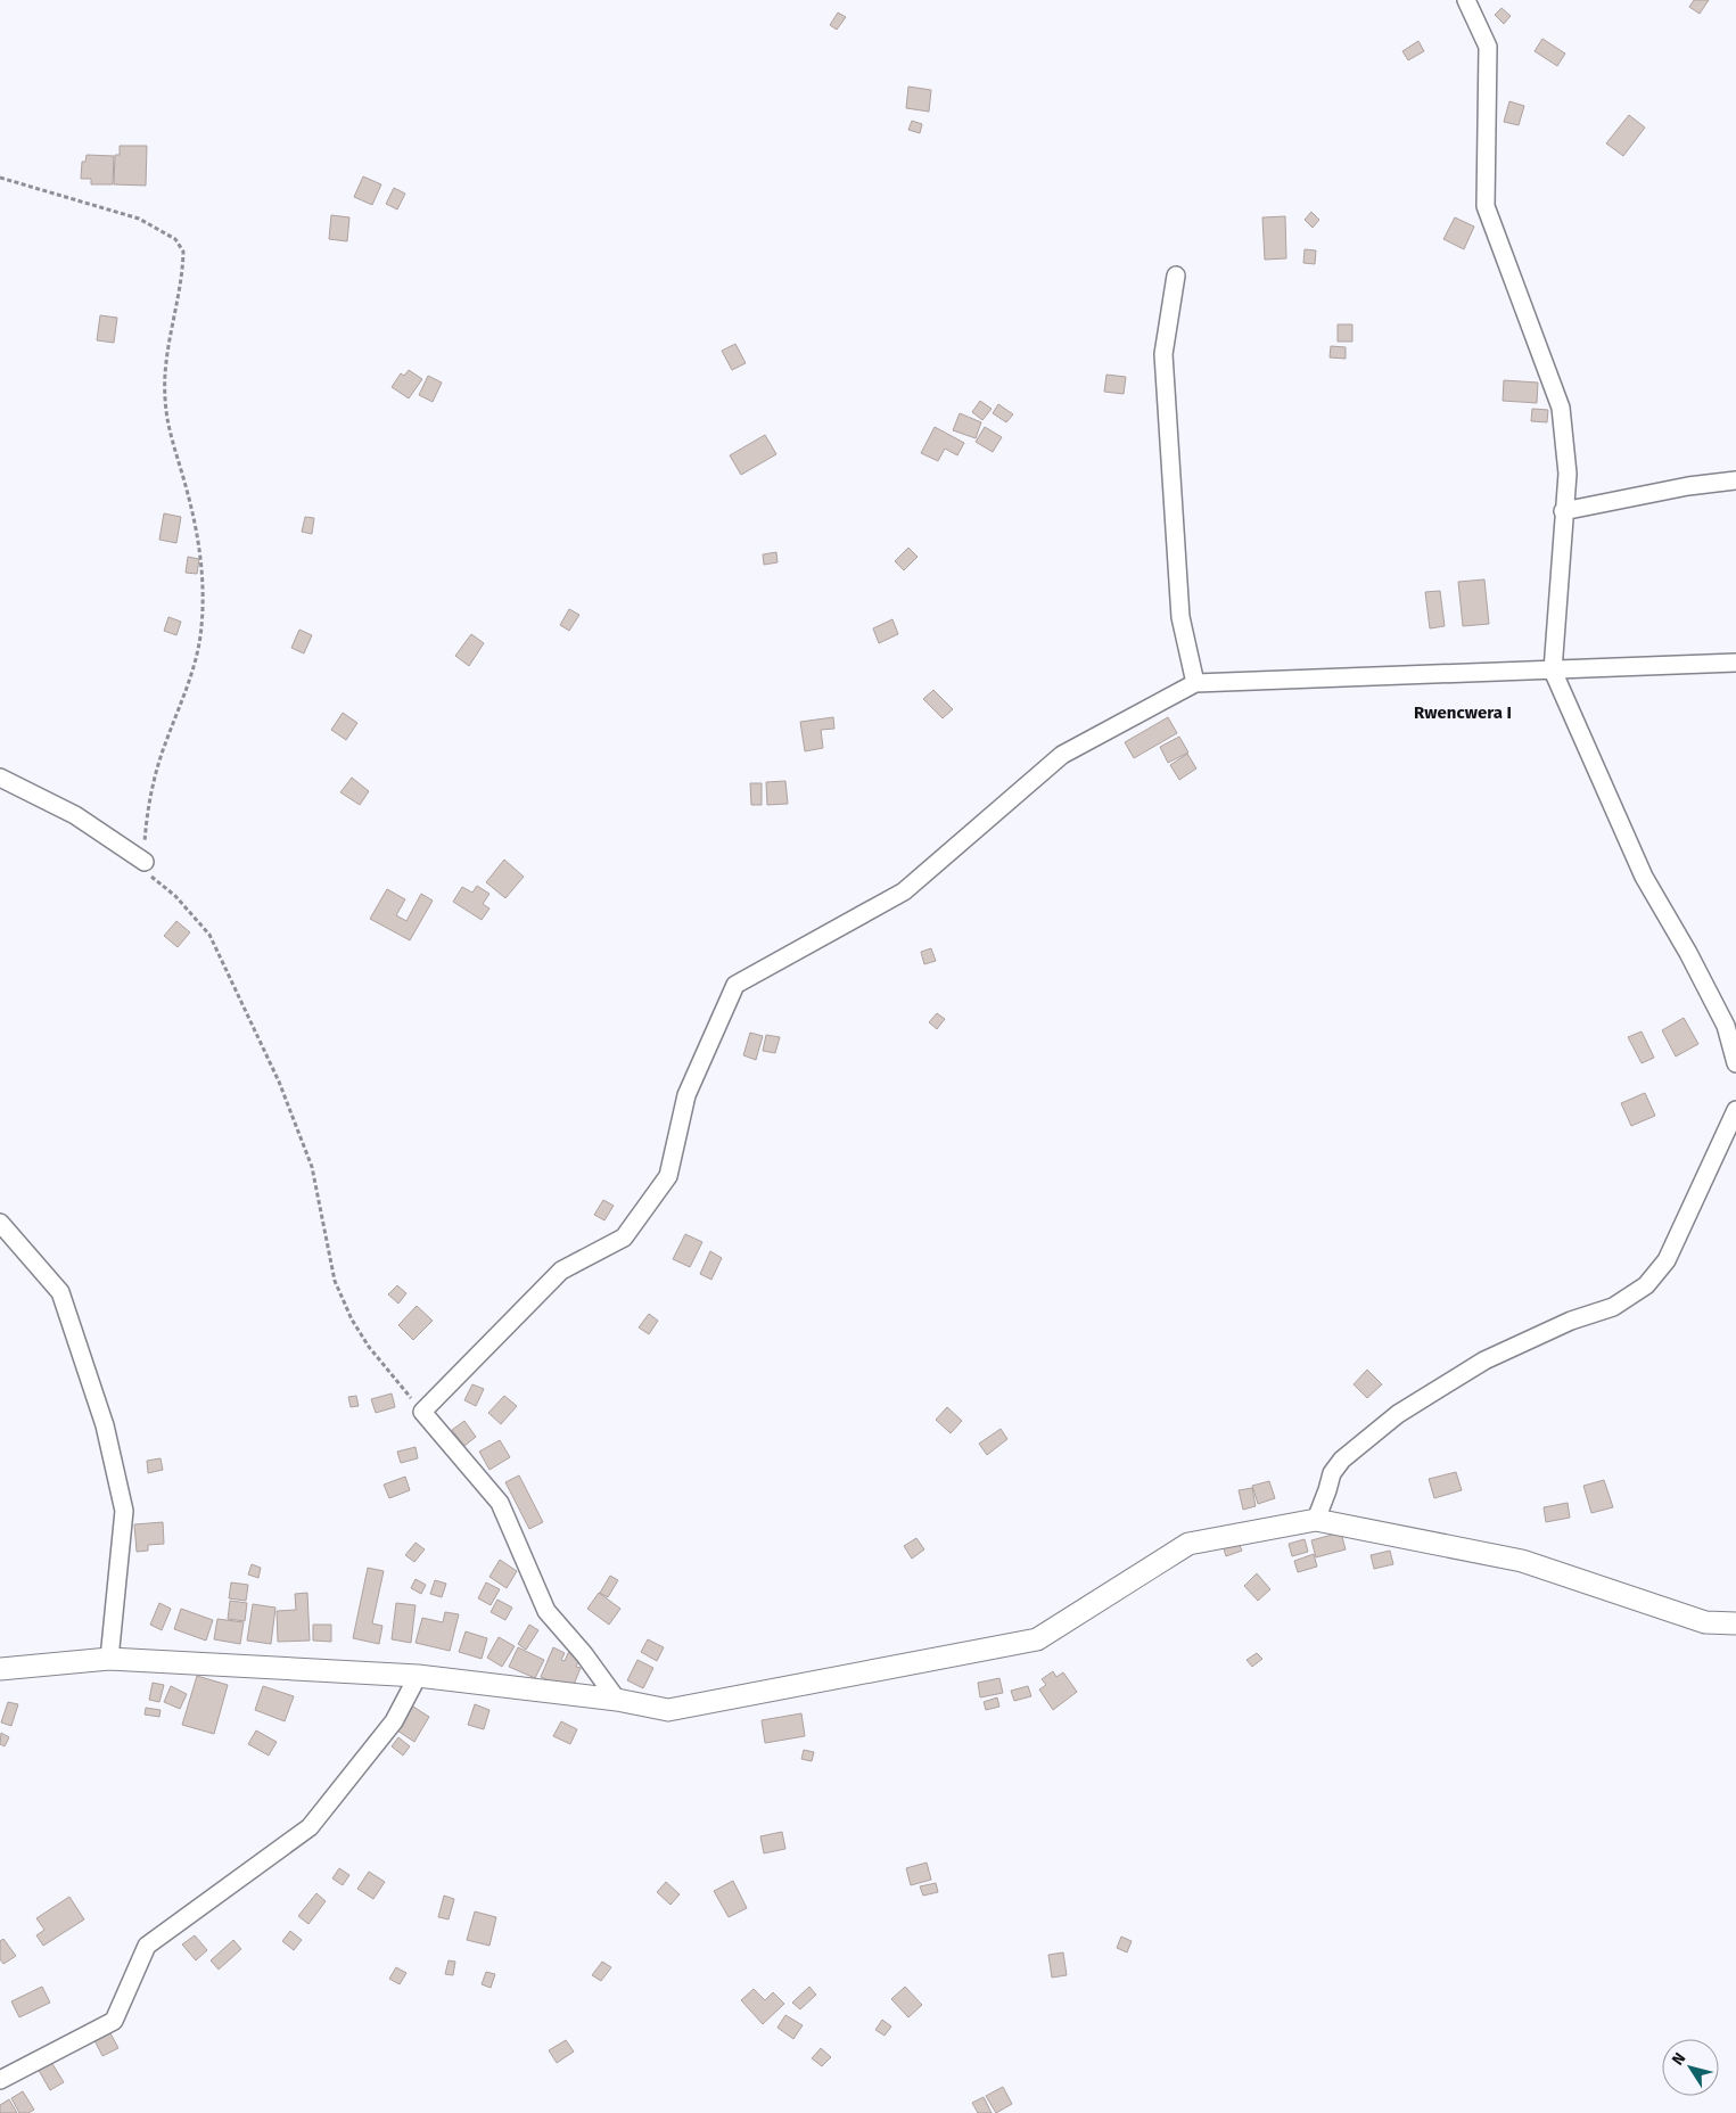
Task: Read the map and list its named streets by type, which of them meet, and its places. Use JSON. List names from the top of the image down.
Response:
{
  "districts": ["Rwencwera I"],
  "north": "top left"
}
